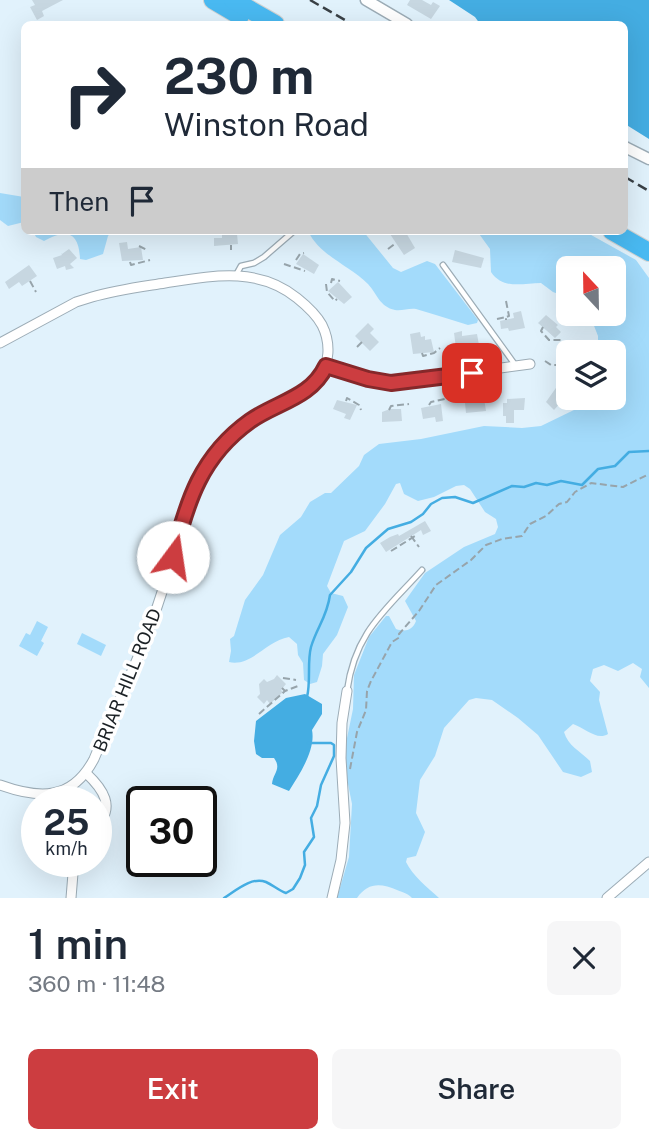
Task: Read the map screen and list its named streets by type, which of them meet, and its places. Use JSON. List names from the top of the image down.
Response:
{
  "streets": {
    "street": ["BRIAR HILL ROAD"]
  },
  "north": "top",
  "page": {
    "turn": ["230 m", "Winston Road"],
    "then": "Then",
    "speed": "25 km/h",
    "limit": "30",
    "heading": ["1 min", "360 m · 11:48"],
    "buttons": ["Exit", "Share"]
  }
}
